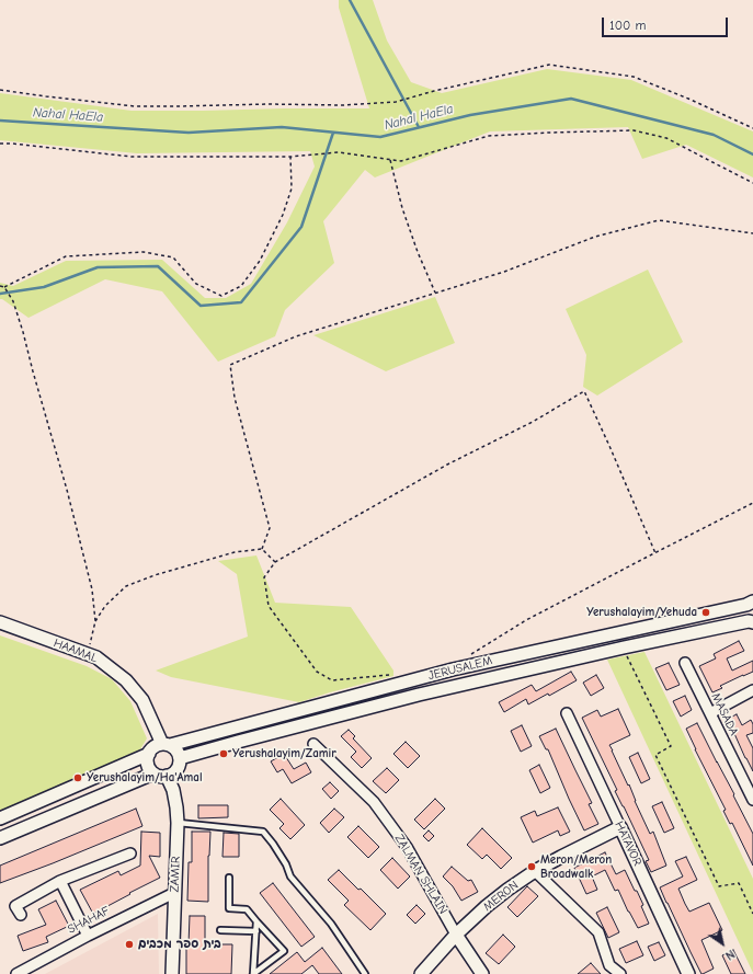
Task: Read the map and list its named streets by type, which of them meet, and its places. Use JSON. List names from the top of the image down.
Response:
{
  "streets": {
    "street": [
      "HAAMAL",
      "JERUSALEM",
      "MASADA",
      "HATAVOR",
      "ZAMIR",
      "ZALMAN SHLAIN",
      "MERON",
      "SHAHAF"
    ]
  },
  "crossings": [
    ["HAAMAL", "JERUSALEM"],
    ["HAAMAL", "ZAMIR"],
    ["JERUSALEM", "ZAMIR"],
    ["HATAVOR", "MERON"],
    ["ZAMIR", "SHAHAF"],
    ["ZALMAN SHLAIN", "MERON"]
  ],
  "water": ["Nahal HaEla"],
  "places": [
    "Yerushalayim/Yehuda",
    "Yerushalayim/Zamir",
    "Yerushalayim/Ha'Amal",
    "Meron/Meron Broadwalk",
    "בית ספר מכבים"
  ],
  "scale_bar": "100 m",
  "north": "bottom right"
}
